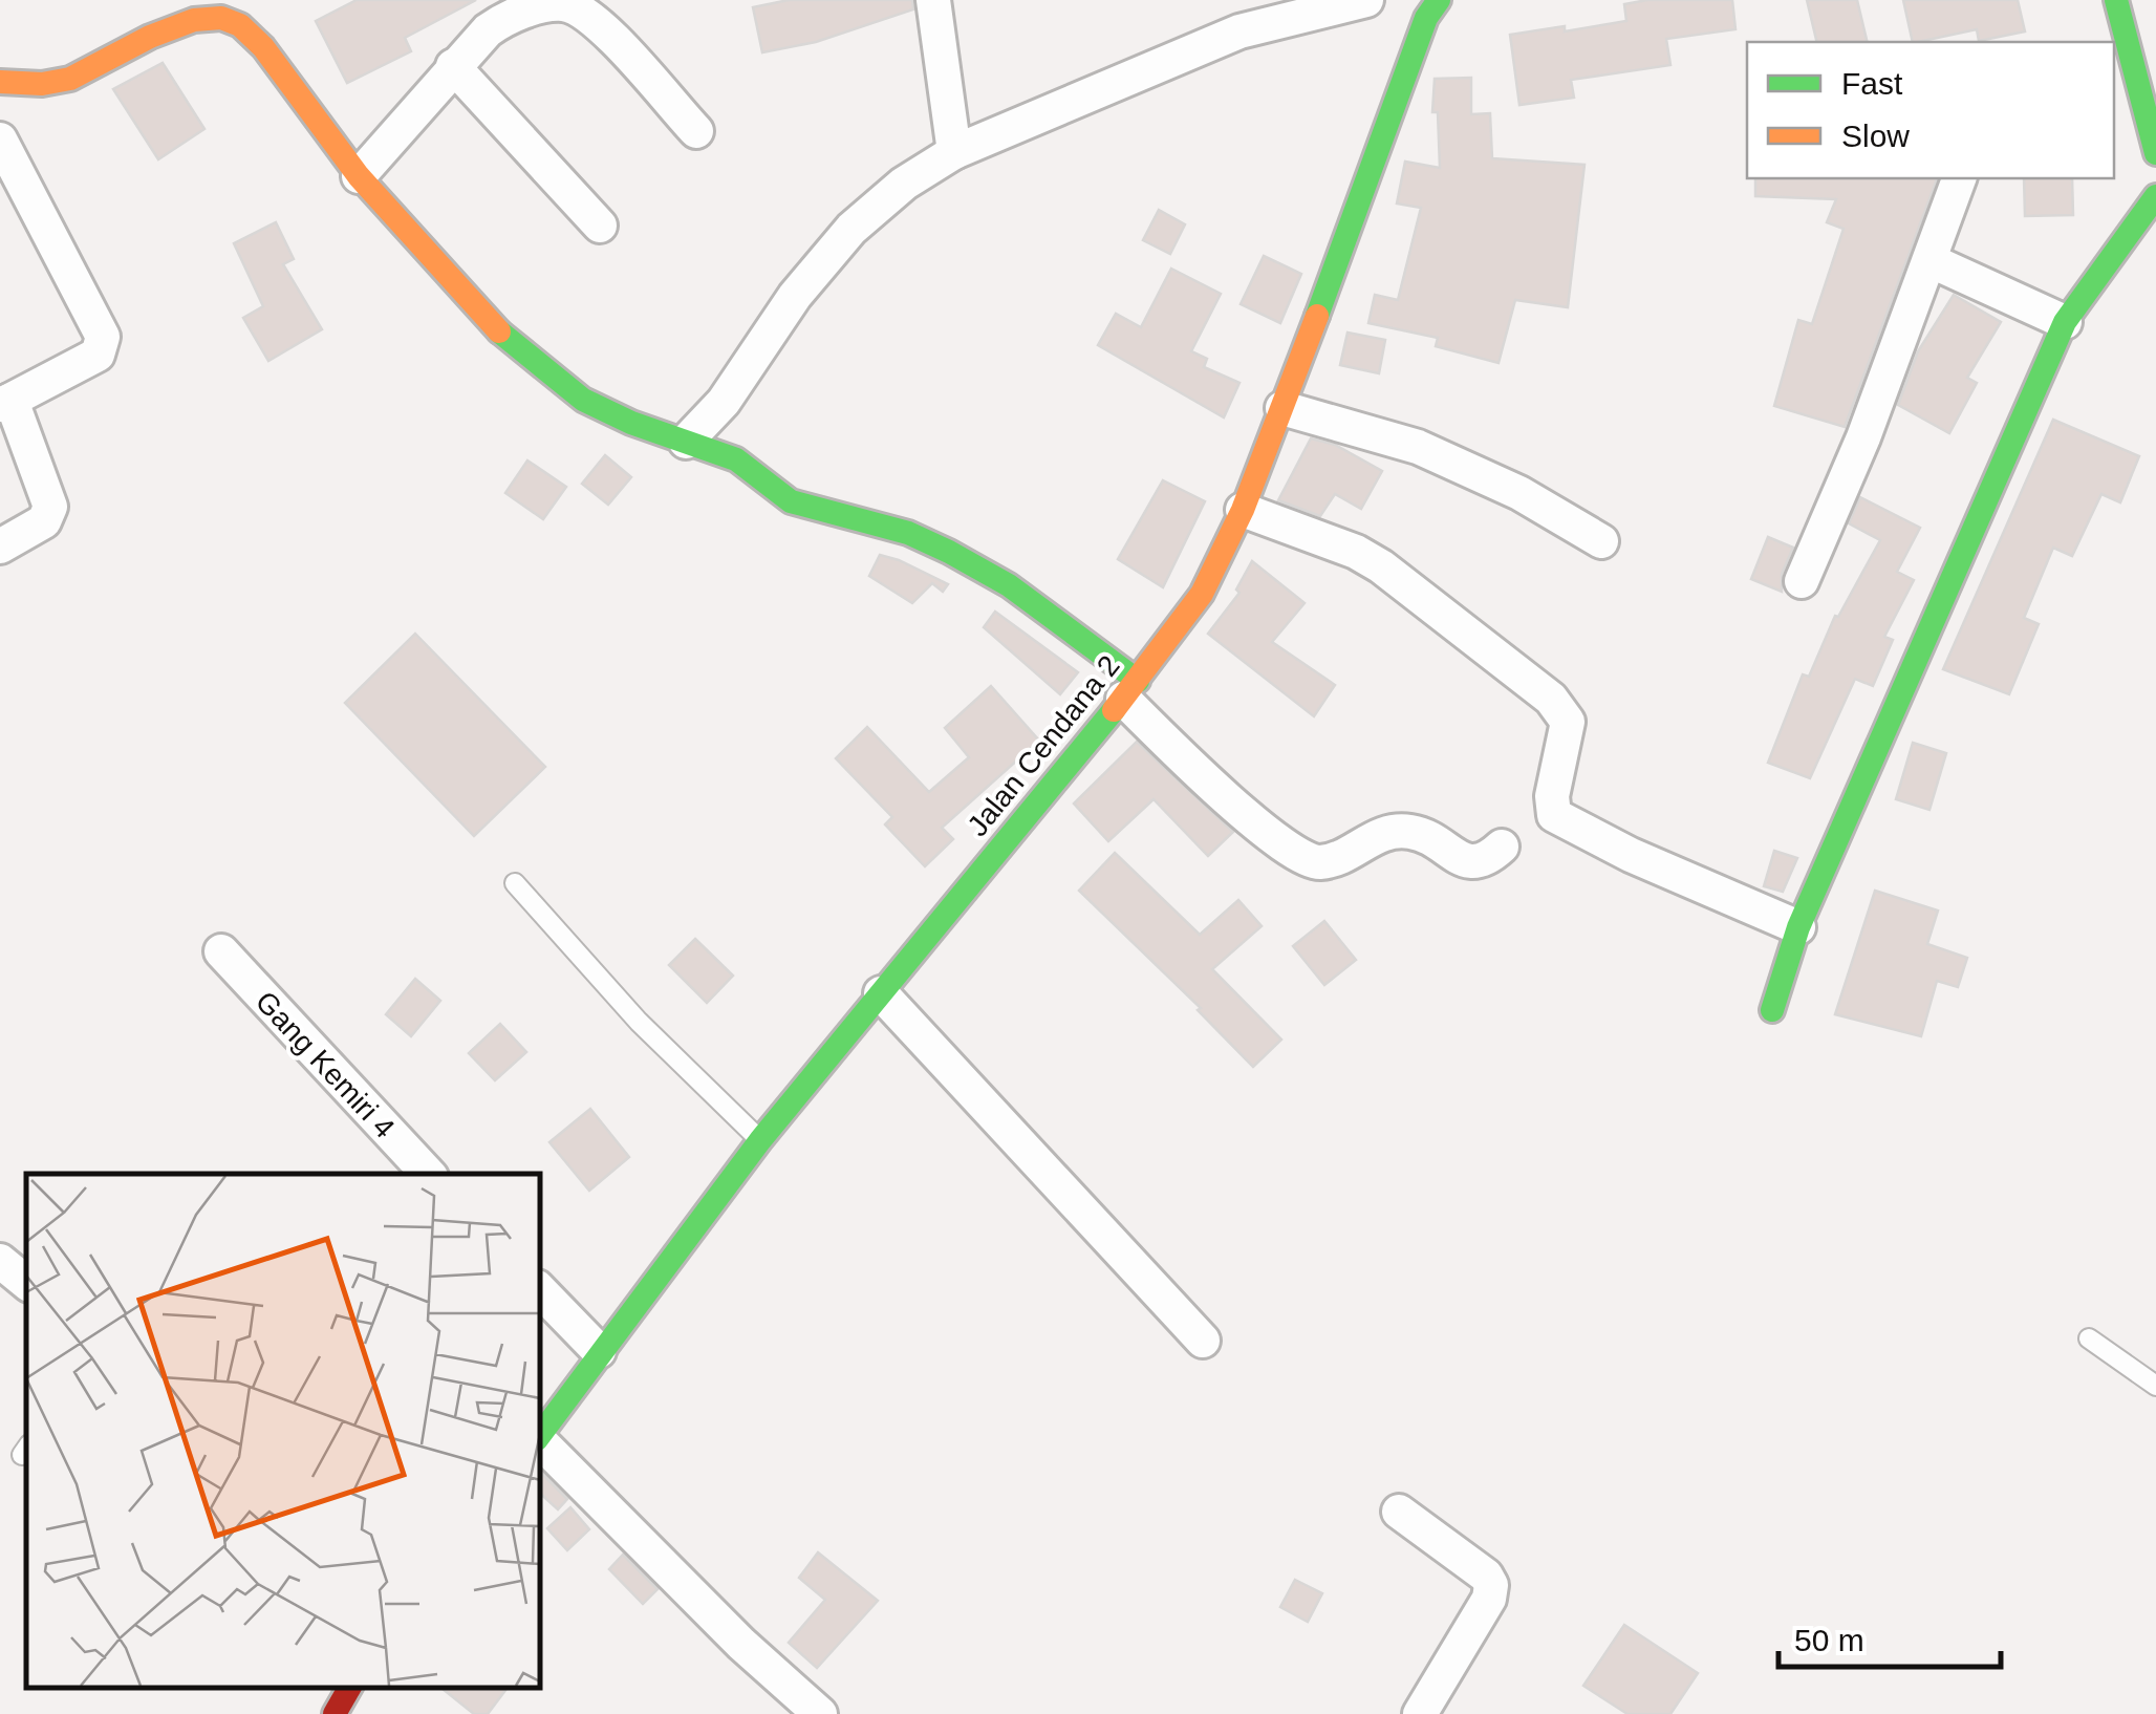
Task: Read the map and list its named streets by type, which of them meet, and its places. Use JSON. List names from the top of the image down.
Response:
{
  "streets": {
    "street": ["Jalan Cendana 2", "Gang Kemiri 4"]
  },
  "legend": ["Fast", "Slow"],
  "scale_bar": "50 m"
}
